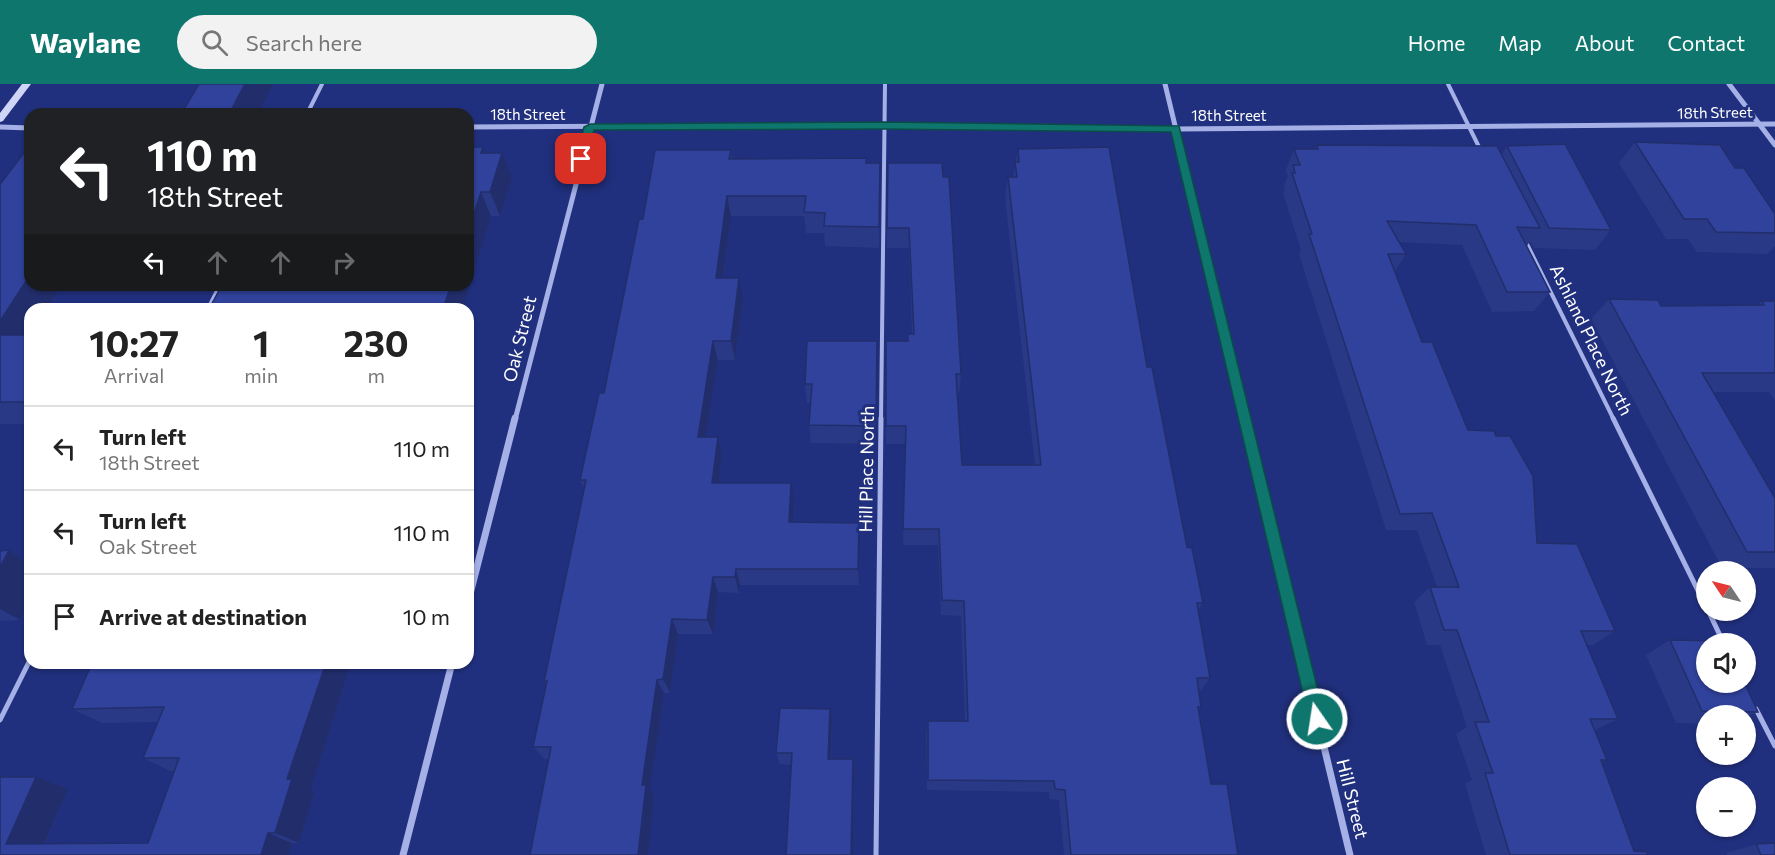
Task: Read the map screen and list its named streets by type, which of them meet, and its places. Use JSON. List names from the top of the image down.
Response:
{
  "streets": {
    "street": ["18th Street", "Oak Street", "Hill Street"],
    "lane": ["Ashland Place North", "Hill Place North"]
  },
  "crossings": [
    ["18th Street", "Oak Street"],
    ["18th Street", "Hill Place North"],
    ["18th Street", "Hill Street"]
  ],
  "north": "top left",
  "page": {
    "header": "Waylane",
    "search": "Search here",
    "nav": [
      "Home",
      "Map",
      "About",
      "Contact"
    ],
    "turn": ["110 m", "18th Street"],
    "eta": [
      "10:27",
      "Arrival",
      "1",
      "min",
      "230",
      "m"
    ],
    "list": [
      {
        "name": "Turn left",
        "note": "18th Street",
        "value": "110 m"
      },
      {
        "name": "Turn left",
        "note": "Oak Street",
        "value": "110 m"
      },
      {
        "name": "Arrive at destination",
        "value": "10 m"
      }
    ],
    "map_buttons": ["+", "−"]
  }
}
